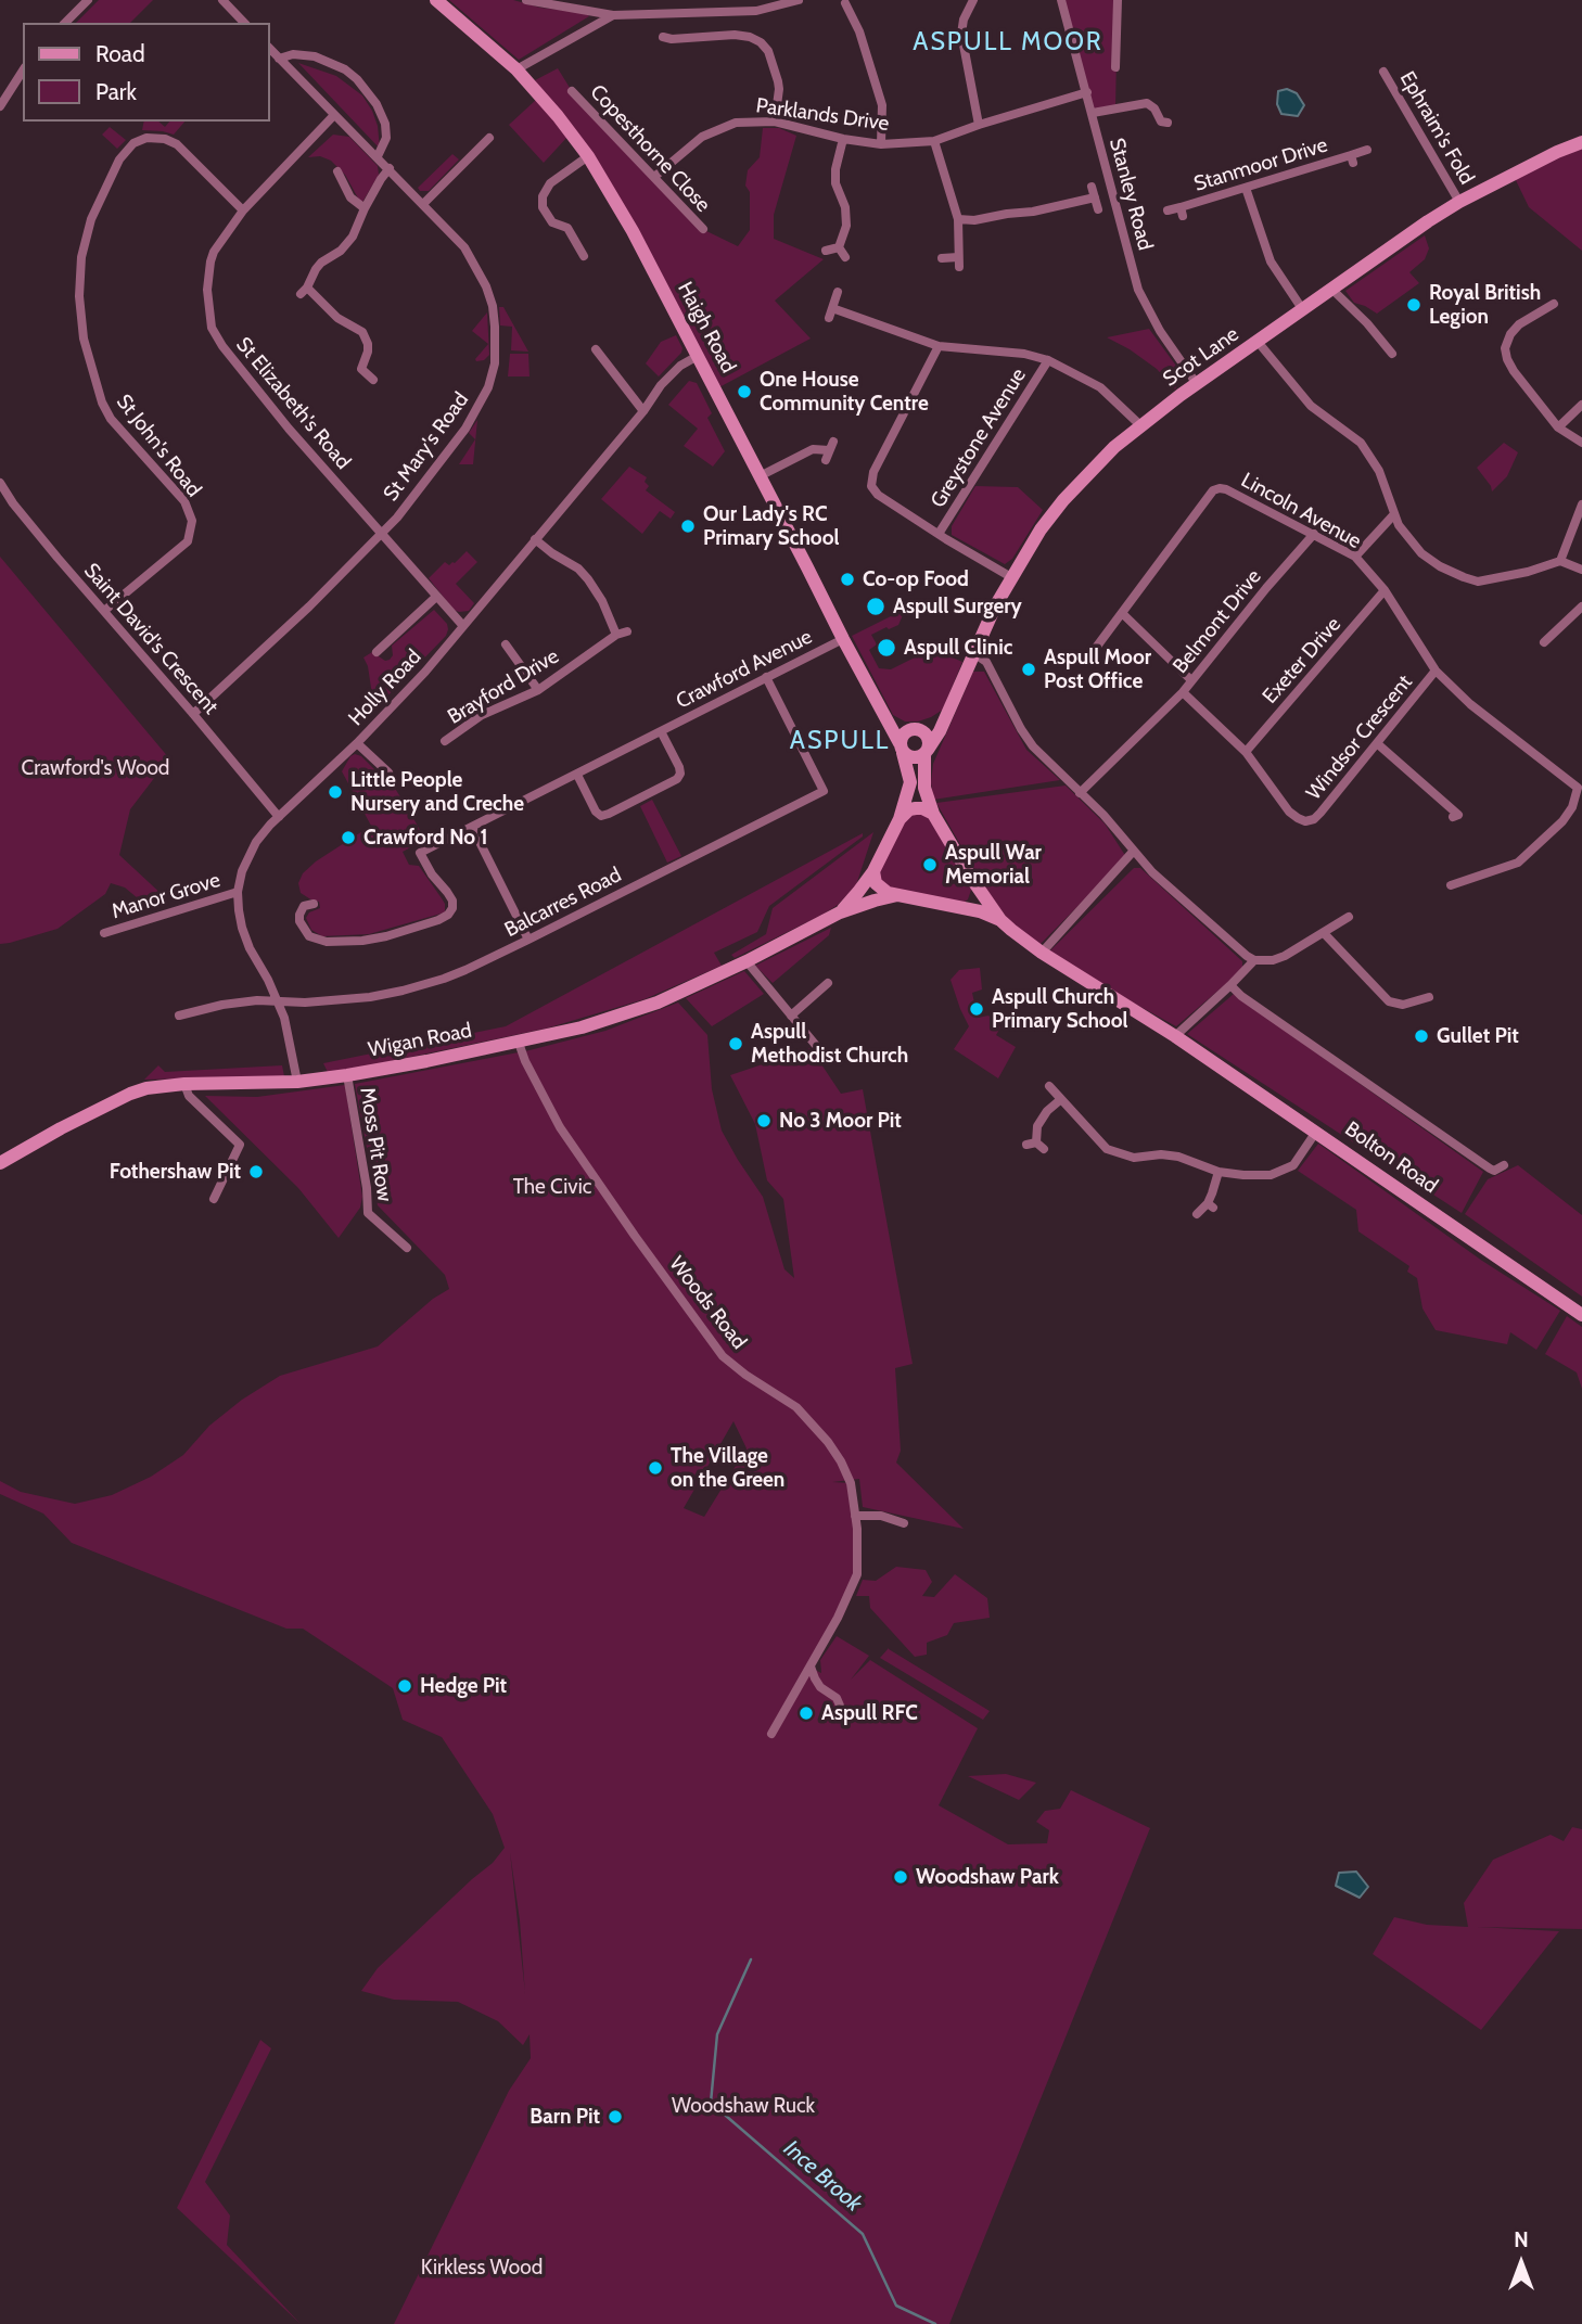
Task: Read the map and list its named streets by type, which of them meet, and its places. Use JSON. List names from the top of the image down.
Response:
{
  "streets": {
    "main road": [
      "Haigh Road",
      "Scot Lane",
      "Wigan Road",
      "Bolton Road"
    ],
    "street": [
      "Parklands Drive",
      "Ephraim's Fold",
      "Copesthorne Close",
      "Stanmoor Drive",
      "Stanley Road",
      "St Elizabeth's Road",
      "Greystone Avenue",
      "St John's Road",
      "St Mary's Road",
      "Lincoln Avenue",
      "Belmont Drive",
      "Saint David's Crescent",
      "Exeter Drive",
      "Crawford Avenue",
      "Brayford Drive",
      "Holly Road",
      "Windsor Crescent",
      "Manor Grove",
      "Balcarres Road",
      "Moss Pit Row",
      "Woods Road"
    ]
  },
  "crossings": [
    ["Parklands Drive", "Copesthorne Close"],
    ["Parklands Drive", "Stanley Road"],
    ["Ephraim's Fold", "Scot Lane"],
    ["Stanley Road", "Scot Lane"],
    ["Haigh Road", "Scot Lane"],
    ["Haigh Road", "Crawford Avenue"],
    ["Haigh Road", "Holly Road"],
    ["Haigh Road", "Wigan Road"],
    ["Haigh Road", "Bolton Road"],
    ["Scot Lane", "Wigan Road"],
    ["Scot Lane", "Bolton Road"],
    ["St Elizabeth's Road", "St John's Road"],
    ["St Elizabeth's Road", "St Mary's Road"],
    ["St Elizabeth's Road", "Holly Road"],
    ["St John's Road", "Saint David's Crescent"],
    ["St Mary's Road", "Saint David's Crescent"],
    ["Lincoln Avenue", "Belmont Drive"],
    ["Lincoln Avenue", "Exeter Drive"],
    ["Lincoln Avenue", "Windsor Crescent"],
    ["Belmont Drive", "Windsor Crescent"],
    ["Saint David's Crescent", "Holly Road"],
    ["Exeter Drive", "Windsor Crescent"],
    ["Crawford Avenue", "Balcarres Road"],
    ["Holly Road", "Manor Grove"],
    ["Holly Road", "Balcarres Road"],
    ["Holly Road", "Wigan Road"],
    ["Wigan Road", "Moss Pit Row"],
    ["Wigan Road", "Bolton Road"],
    ["Wigan Road", "Woods Road"]
  ],
  "districts": ["ASPULL MOOR", "ASPULL"],
  "water": ["Ince Brook"],
  "parks": [
    "Crawford's Wood",
    "The Civic",
    "Woodshaw Ruck",
    "Kirkless Wood"
  ],
  "places": [
    "Royal British Legion",
    "One House Community Centre",
    "Our Lady's RC Primary School",
    "Co-op Food",
    "Aspull Surgery",
    "Aspull Clinic",
    "Aspull Moor Post Office",
    "Little People Nursery and Creche",
    "Crawford No 1",
    "Aspull War Memorial",
    "Aspull Church Primary School",
    "Gullet Pit",
    "Aspull Methodist Church",
    "No 3 Moor Pit",
    "Fothershaw Pit",
    "The Village on the Green",
    "Hedge Pit",
    "Aspull RFC",
    "Woodshaw Park",
    "Barn Pit"
  ],
  "legend": ["Road", "Park"],
  "north": "top"
}
